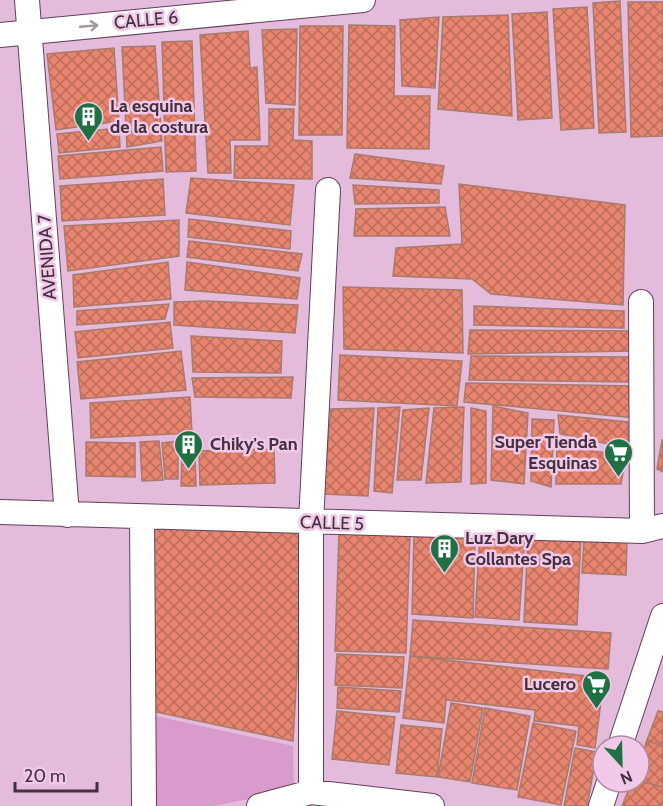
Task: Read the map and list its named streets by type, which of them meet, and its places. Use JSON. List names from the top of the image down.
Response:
{
  "streets": {
    "street": ["CALLE 6", "AVENIDA 7", "CALLE 5"]
  },
  "crossings": [
    ["CALLE 6", "AVENIDA 7"],
    ["AVENIDA 7", "CALLE 5"]
  ],
  "one_way": ["CALLE 6"],
  "places": {
    "building": ["La esquina de la costura", "Chiky's Pan", "Luz Dary Collantes Spa"],
    "supermarket": ["Super Tienda Esquinas", "Lucero"]
  },
  "scale_bar": "20 m",
  "north": "bottom"
}
